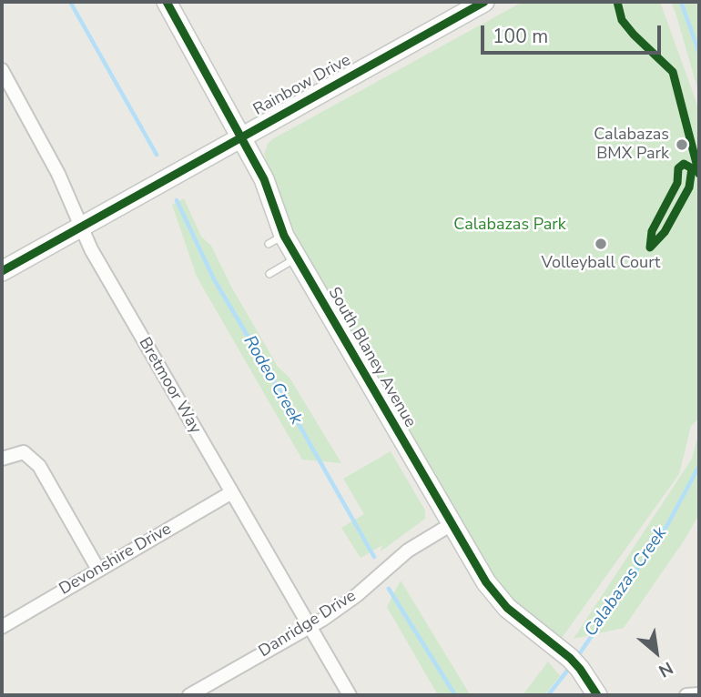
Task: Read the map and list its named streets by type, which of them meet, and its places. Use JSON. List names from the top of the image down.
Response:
{
  "streets": {
    "street": [
      "Rainbow Drive",
      "South Blaney Avenue",
      "Bretmoor Way",
      "Devonshire Drive",
      "Danridge Drive"
    ]
  },
  "crossings": [
    ["Rainbow Drive", "South Blaney Avenue"],
    ["Rainbow Drive", "Bretmoor Way"],
    ["South Blaney Avenue", "Danridge Drive"],
    ["Bretmoor Way", "Devonshire Drive"],
    ["Bretmoor Way", "Danridge Drive"]
  ],
  "water": ["Rodeo Creek", "Calabazas Creek"],
  "parks": ["Calabazas Park"],
  "places": ["Calabazas BMX Park", "Volleyball Court"],
  "scale_bar": "100 m",
  "north": "bottom right"
}
